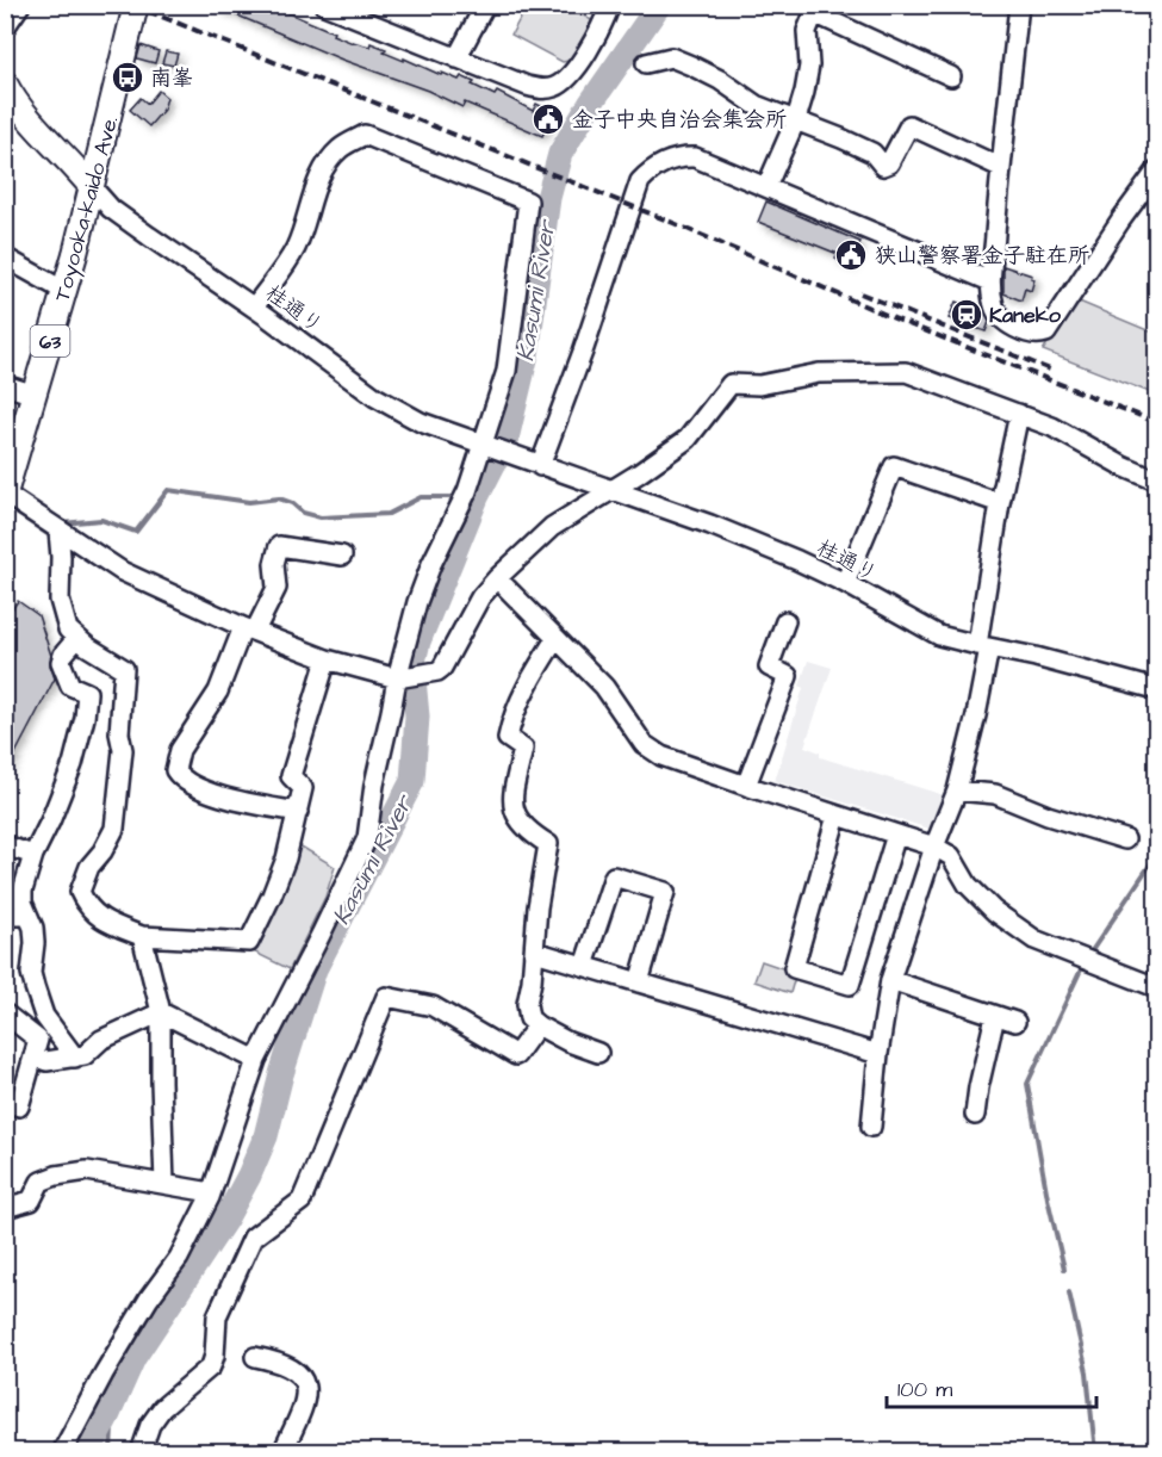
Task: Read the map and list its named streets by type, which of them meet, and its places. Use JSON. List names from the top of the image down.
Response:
{
  "streets": {
    "main road": ["Toyooka-kaido Ave.", "63"],
    "street": ["桂通り"]
  },
  "crossings": [
    ["Toyooka-kaido Ave.", "桂通り"]
  ],
  "water": ["Kasumi River"],
  "places": {
    "bus stop": ["南峯"],
    "public building": ["金子中央自治会集会所", "狭山警察署金子駐在所"],
    "station": ["Kaneko"]
  },
  "scale_bar": "100 m"
}
